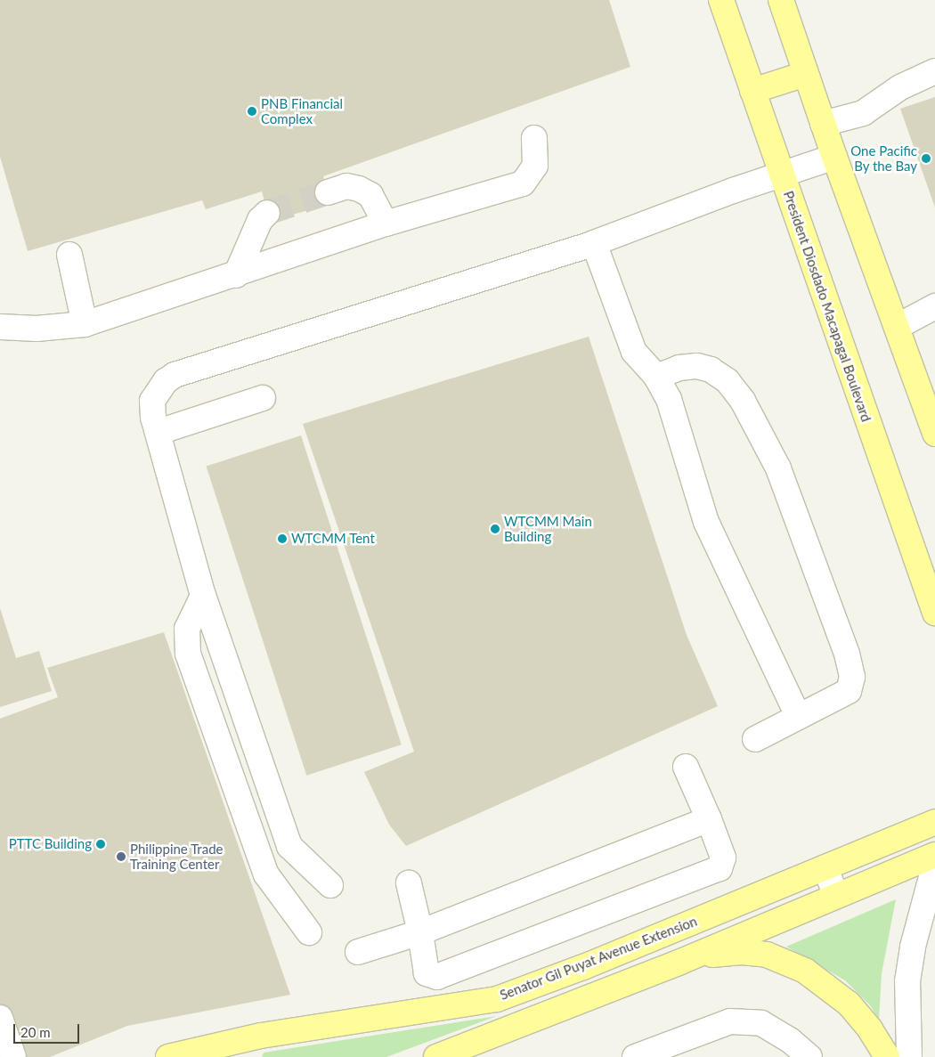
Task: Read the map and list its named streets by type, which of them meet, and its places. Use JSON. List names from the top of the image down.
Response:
{
  "streets": {
    "main road": ["President Diosdado Macapagal Boulevard", "Senator Gil Puyat Avenue Extension"]
  },
  "places": [
    "PNB Financial Complex",
    "One Pacific By the Bay",
    "WTCMM Main Building",
    "WTCMM Tent",
    "PTTC Building",
    "Philippine Trade Training Center"
  ],
  "scale_bar": "20 m"
}
